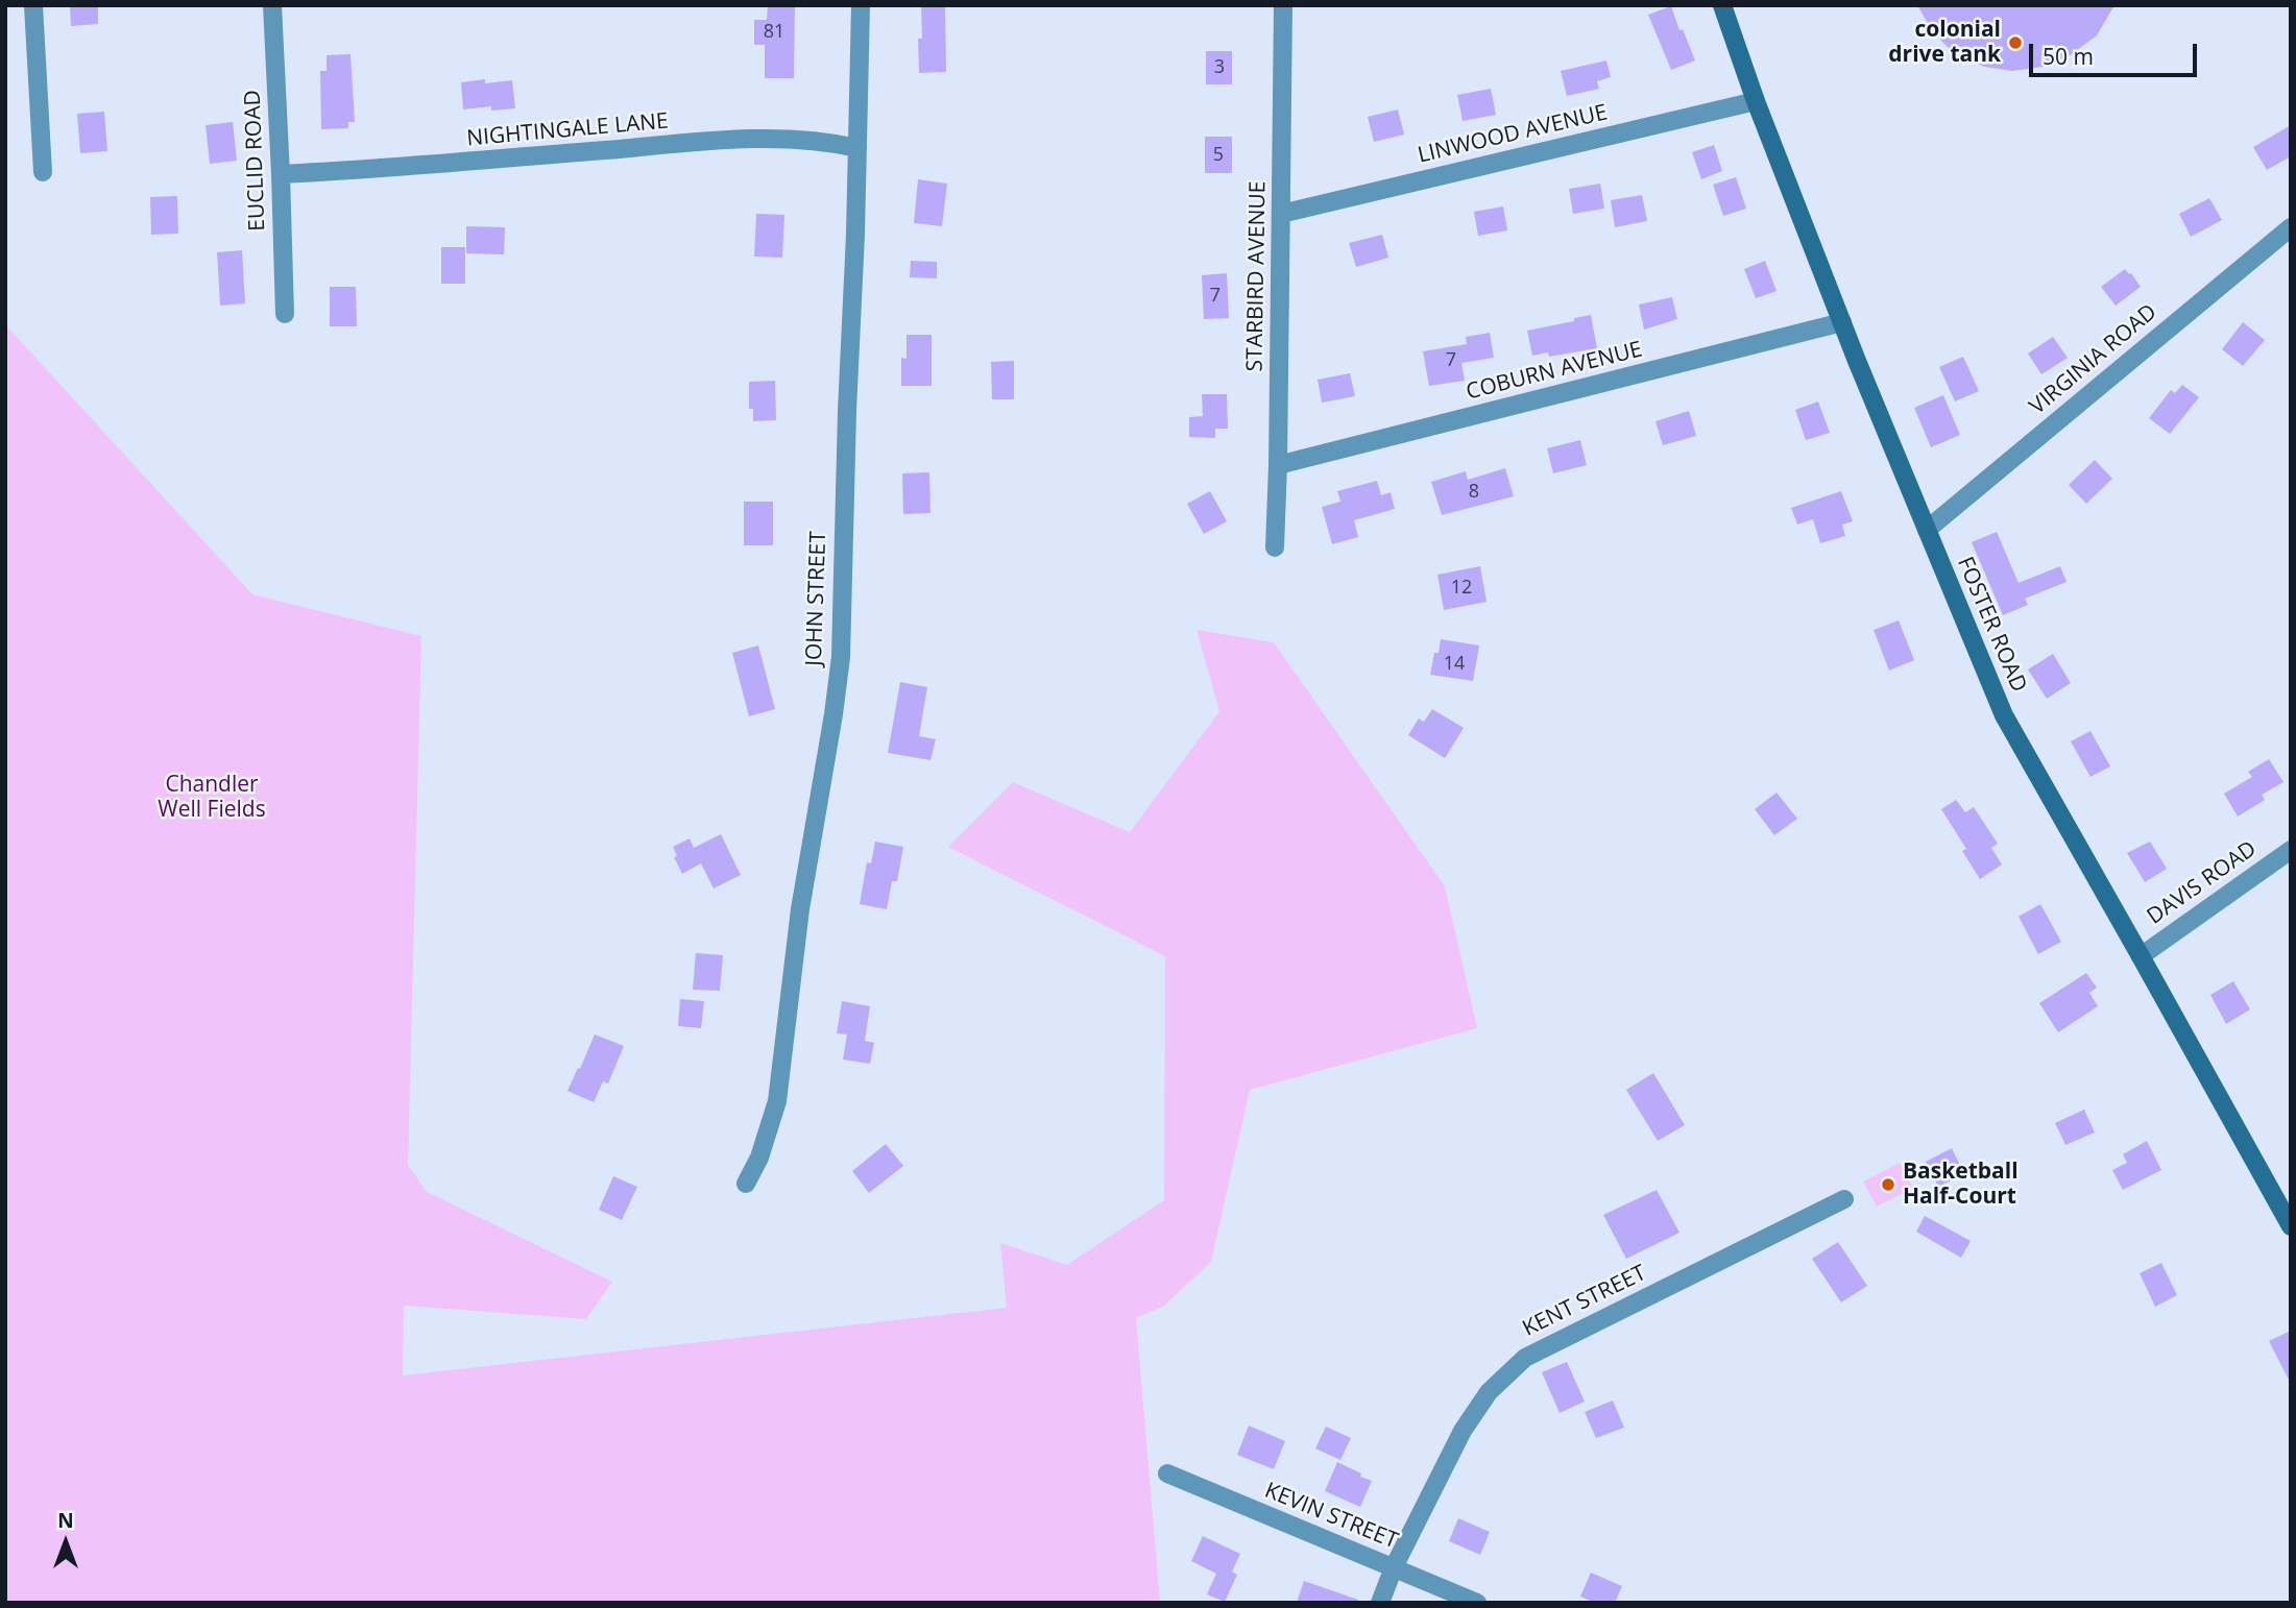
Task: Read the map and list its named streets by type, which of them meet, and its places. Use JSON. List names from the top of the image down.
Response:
{
  "streets": {
    "street": [
      "NIGHTINGALE LANE",
      "LINWOOD AVENUE",
      "EUCLID ROAD",
      "STARBIRD AVENUE",
      "VIRGINIA ROAD",
      "COBURN AVENUE",
      "JOHN STREET",
      "FOSTER ROAD",
      "DAVIS ROAD",
      "KENT STREET",
      "KEVIN STREET"
    ]
  },
  "crossings": [
    ["NIGHTINGALE LANE", "EUCLID ROAD"],
    ["NIGHTINGALE LANE", "JOHN STREET"],
    ["LINWOOD AVENUE", "STARBIRD AVENUE"],
    ["LINWOOD AVENUE", "FOSTER ROAD"],
    ["STARBIRD AVENUE", "COBURN AVENUE"],
    ["VIRGINIA ROAD", "FOSTER ROAD"],
    ["COBURN AVENUE", "FOSTER ROAD"],
    ["FOSTER ROAD", "DAVIS ROAD"],
    ["KENT STREET", "KEVIN STREET"]
  ],
  "parks": ["Chandler Well Fields"],
  "places": ["colonial drive tank", "Basketball Half-Court"],
  "house_numbers": [
    "81",
    "3",
    "5",
    "7",
    "7",
    "8",
    "12",
    "14"
  ],
  "scale_bar": "50 m",
  "north": "top"
}
